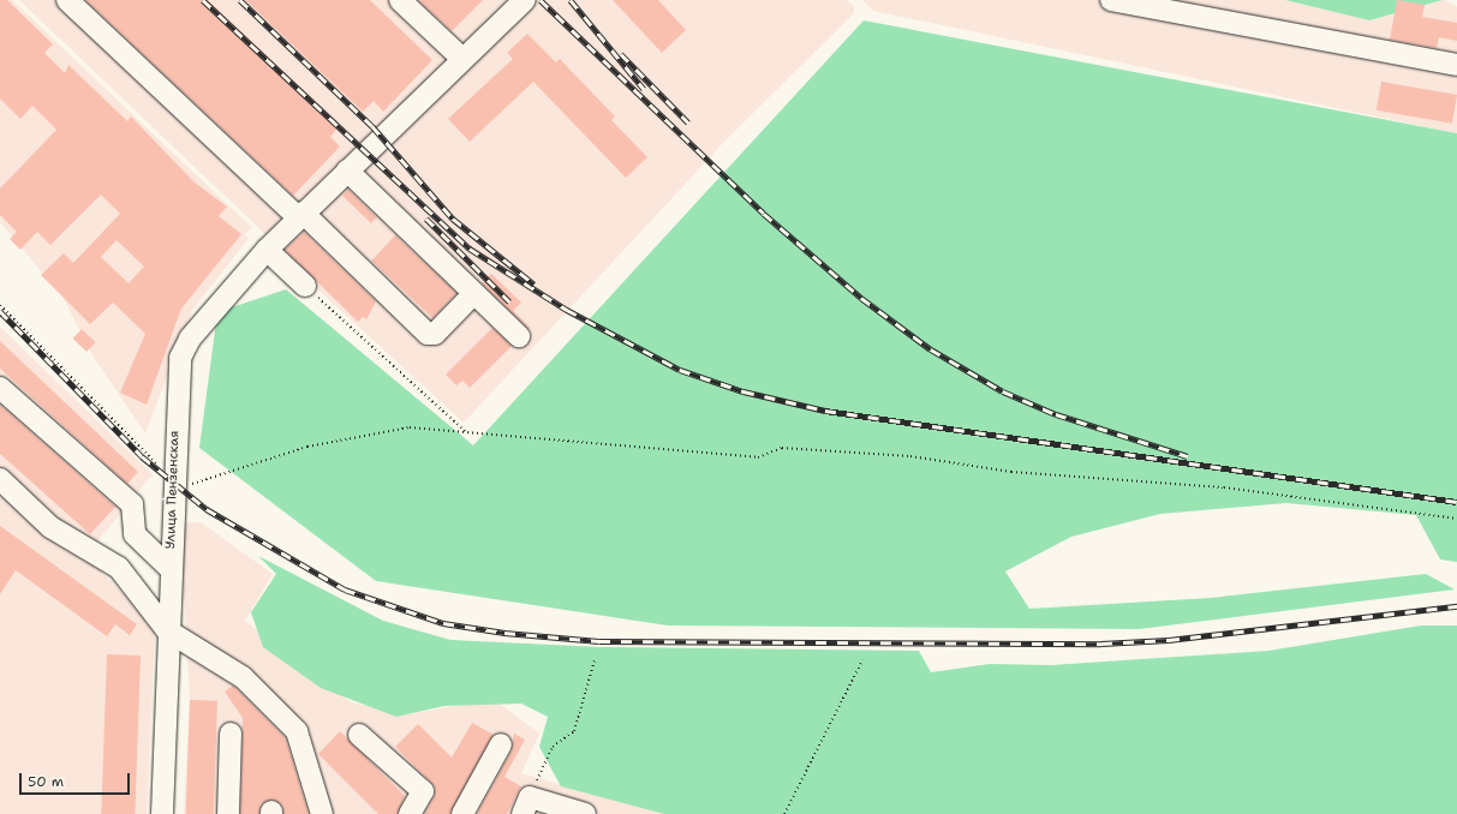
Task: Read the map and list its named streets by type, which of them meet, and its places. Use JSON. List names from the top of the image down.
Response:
{
  "streets": {
    "street": ["Улица Пензенская"]
  },
  "scale_bar": "50 m"
}
